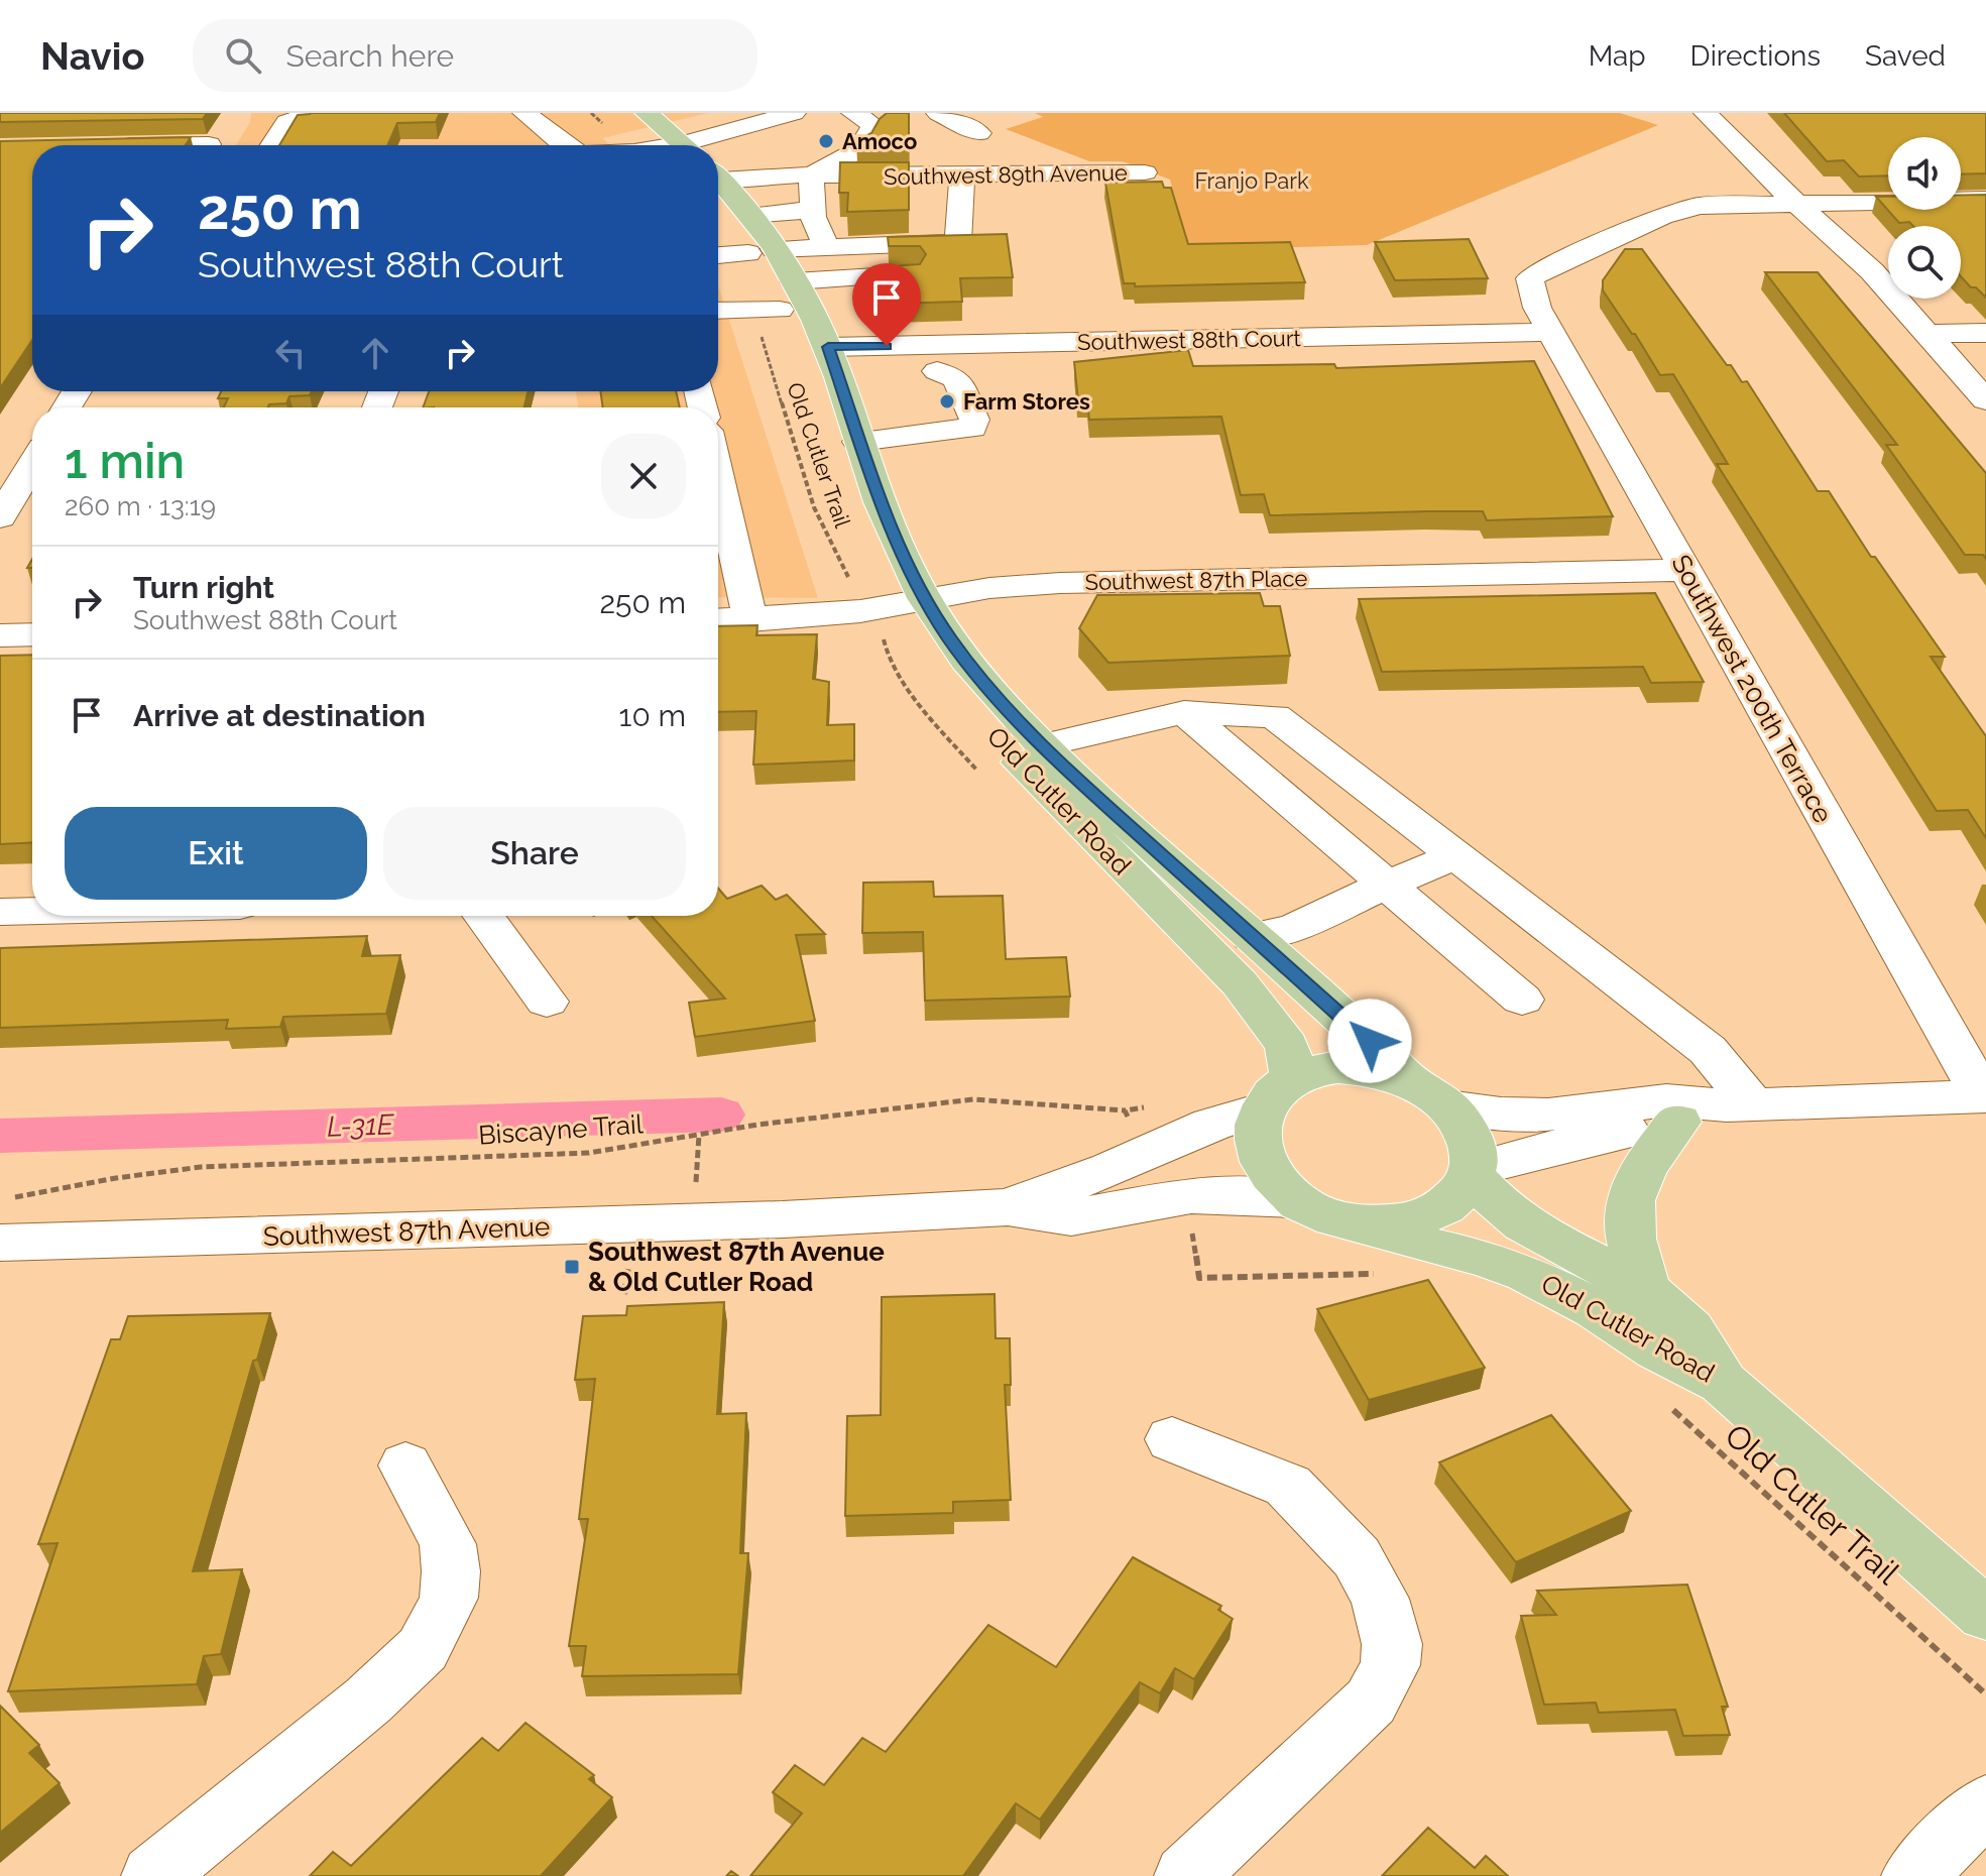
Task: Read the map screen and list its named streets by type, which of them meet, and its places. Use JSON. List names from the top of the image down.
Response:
{
  "streets": {
    "main road": ["Old Cutler Road"],
    "street": [
      "Southwest 89th Avenue",
      "Southwest 88th Court",
      "Southwest 87th Place",
      "Southwest 200th Terrace",
      "Southwest 87th Avenue"
    ],
    "path": ["Old Cutler Trail", "Biscayne Trail"]
  },
  "crossings": [
    ["Southwest 88th Court", "Southwest 200th Terrace"],
    ["Southwest 88th Court", "Old Cutler Road"],
    ["Old Cutler Trail", "Old Cutler Road"],
    ["Southwest 87th Place", "Southwest 200th Terrace"],
    ["Southwest 87th Place", "Old Cutler Road"],
    ["Old Cutler Road", "Southwest 87th Avenue"]
  ],
  "water": ["L-31E"],
  "parks": ["Franjo Park"],
  "places": {
    "other": ["Amoco", "Farm Stores"],
    "transit": ["Southwest 87th Avenue & Old Cutler Road"]
  },
  "page": {
    "header": "Navio",
    "search": "Search here",
    "nav": ["Map", "Directions", "Saved"],
    "turn": ["250 m", "Southwest 88th Court"],
    "heading": ["1 min", "260 m · 13:19"],
    "list": [
      {
        "name": "Turn right",
        "note": "Southwest 88th Court",
        "value": "250 m"
      },
      {
        "name": "Arrive at destination",
        "value": "10 m"
      }
    ],
    "buttons": ["Exit", "Share"]
  }
}
